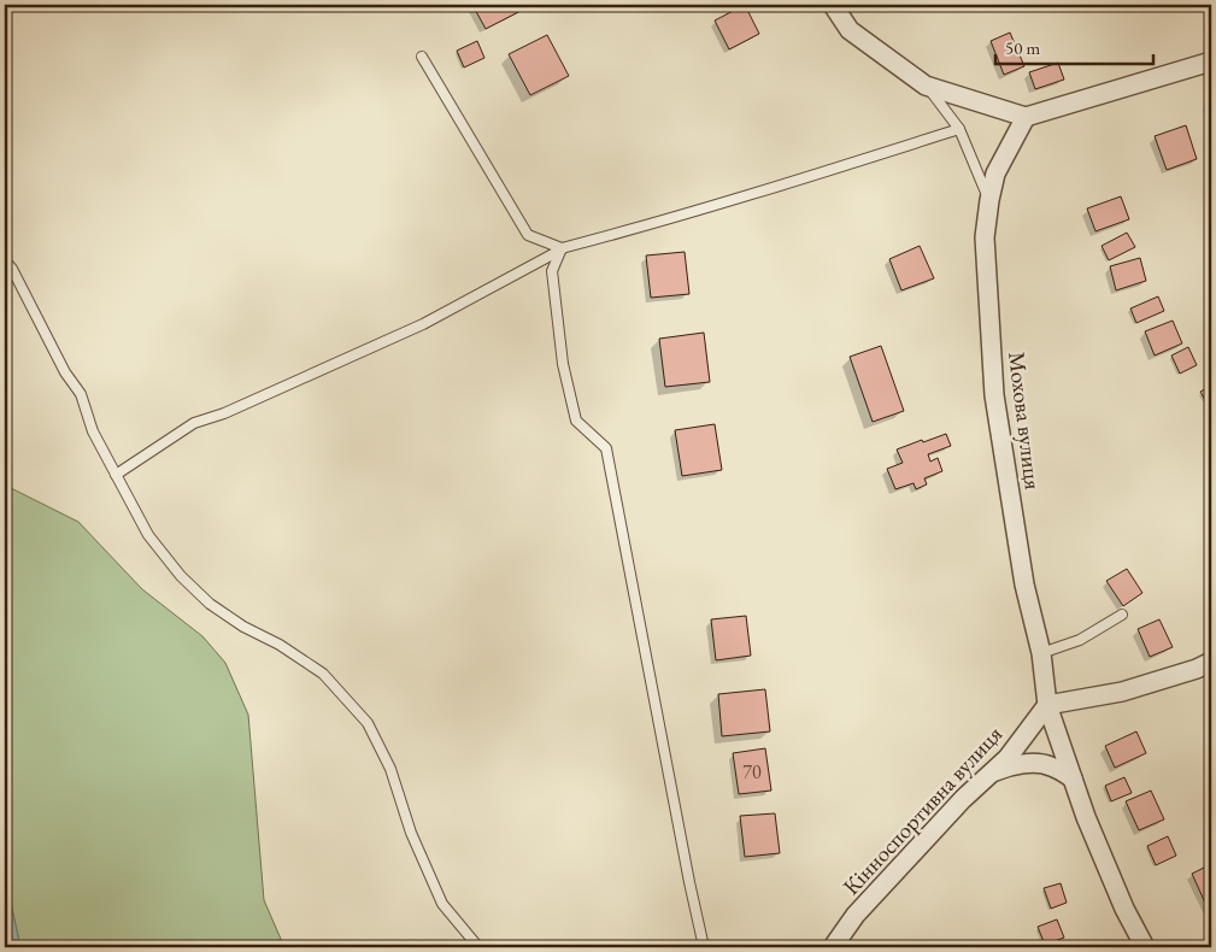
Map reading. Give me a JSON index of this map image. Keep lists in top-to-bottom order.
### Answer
{
  "streets": {
    "street": ["Мохова вулиця", "Кінноспортивна вулиця"]
  },
  "crossings": [
    ["Мохова вулиця", "Кінноспортивна вулиця"]
  ],
  "house_numbers": ["70"],
  "scale_bar": "50 m"
}
